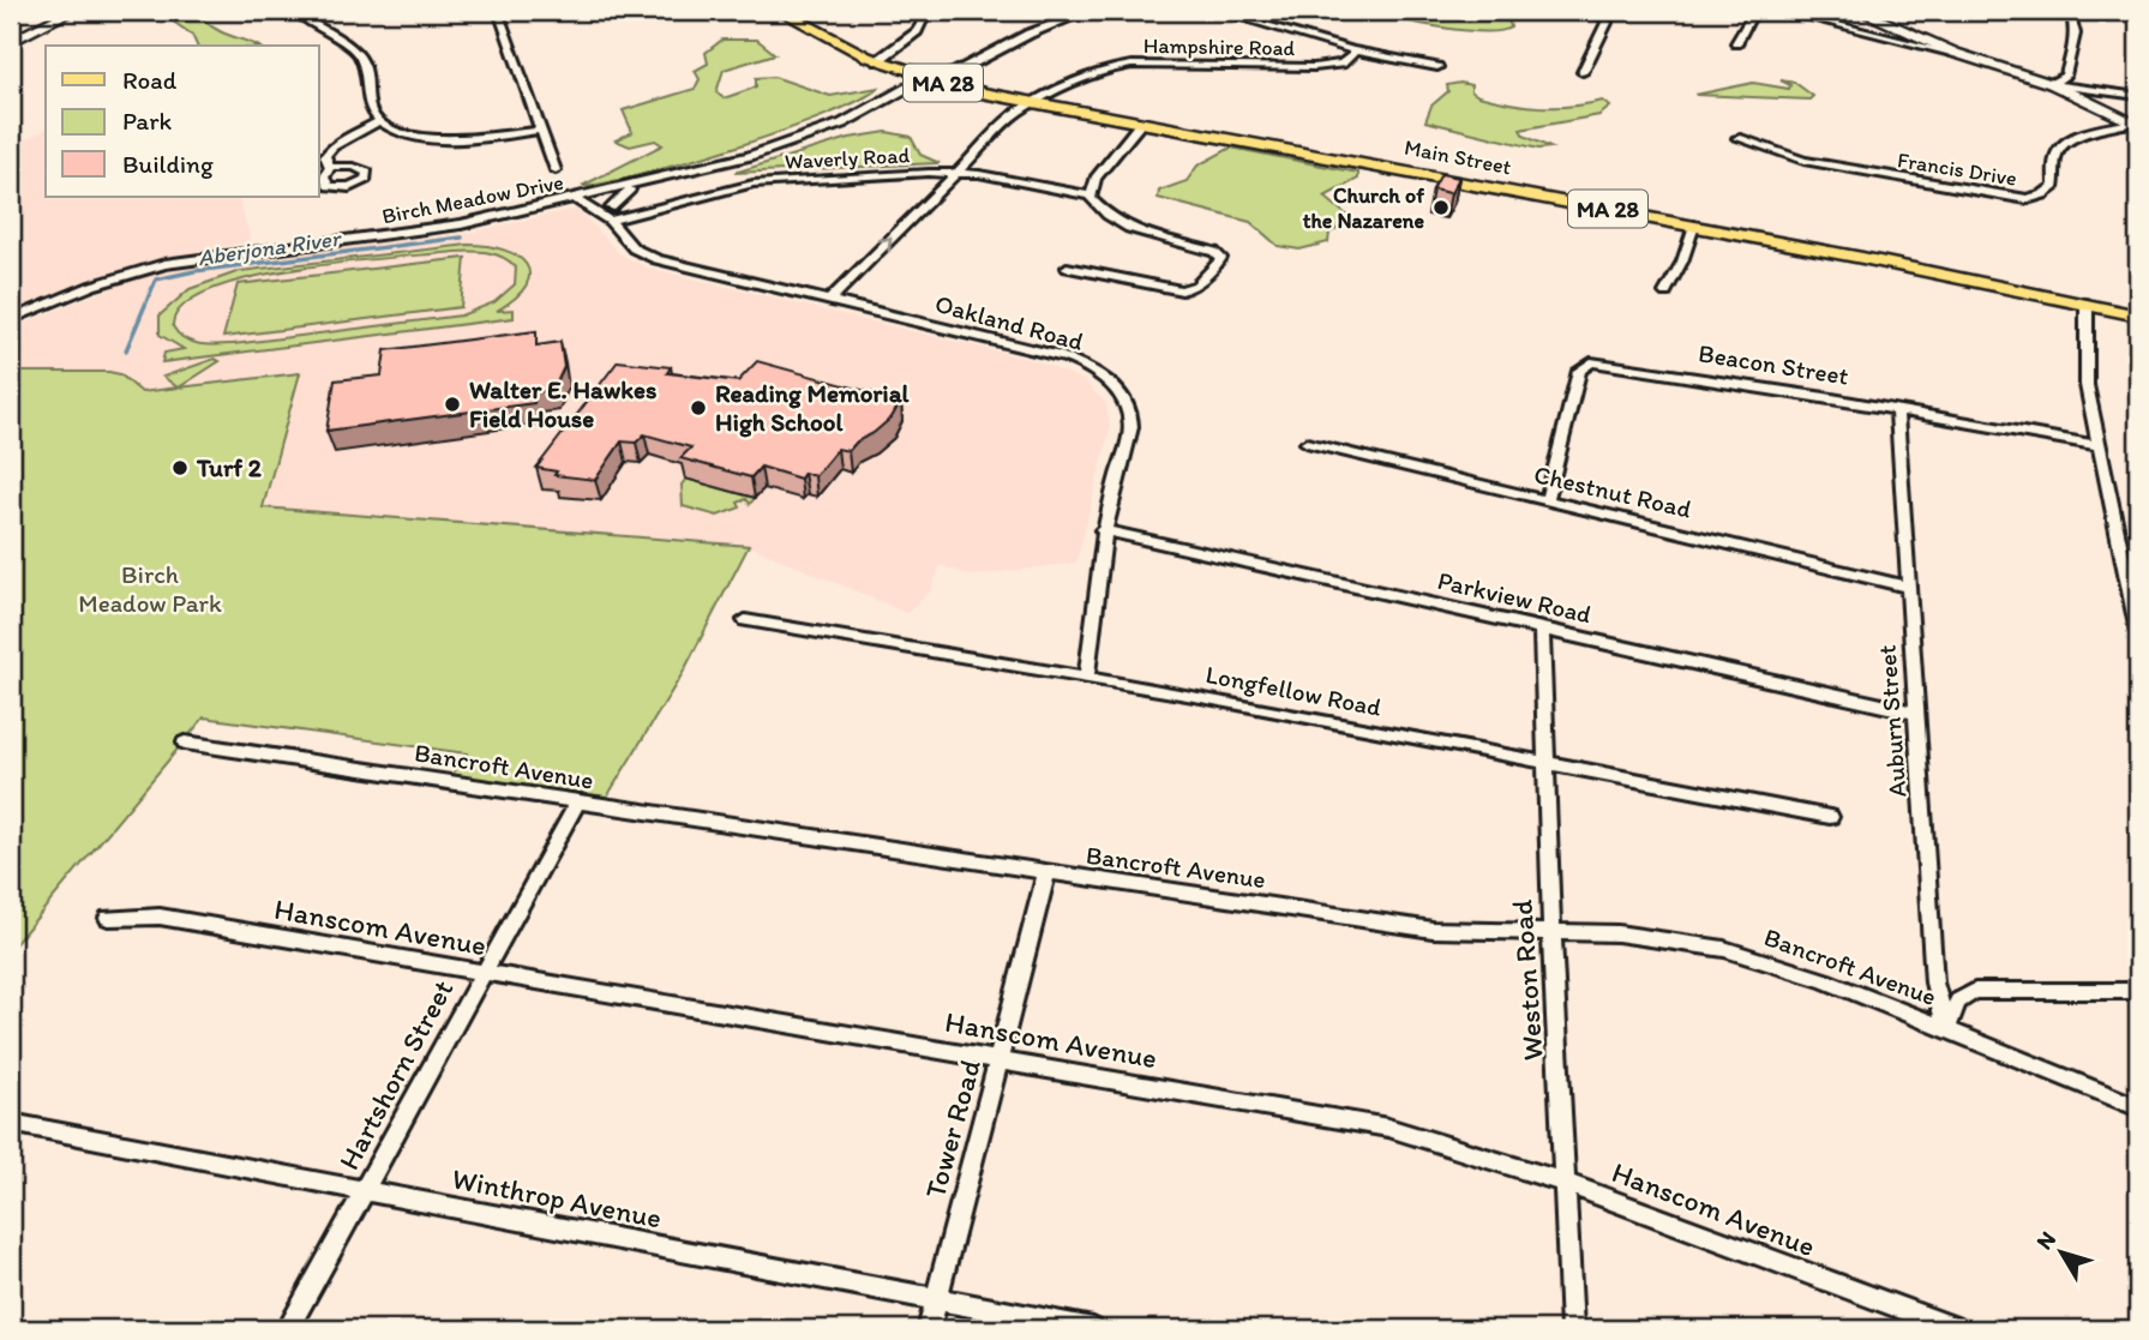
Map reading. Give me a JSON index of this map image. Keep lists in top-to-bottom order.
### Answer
{
  "streets": {
    "main road": ["MA 28", "Main Street"],
    "street": [
      "Hampshire Road",
      "Waverly Road",
      "Francis Drive",
      "Birch Meadow Drive",
      "Oakland Road",
      "Beacon Street",
      "Chestnut Road",
      "Parkview Road",
      "Longfellow Road",
      "Auburn Street",
      "Bancroft Avenue",
      "Hanscom Avenue",
      "Weston Road",
      "Hartshorn Street",
      "Tower Road",
      "Winthrop Avenue"
    ]
  },
  "crossings": [
    ["Hampshire Road", "Main Street"],
    ["Main Street", "Birch Meadow Drive"],
    ["Waverly Road", "Oakland Road"],
    ["Birch Meadow Drive", "Oakland Road"],
    ["Oakland Road", "Parkview Road"],
    ["Oakland Road", "Longfellow Road"],
    ["Beacon Street", "Chestnut Road"],
    ["Beacon Street", "Auburn Street"],
    ["Chestnut Road", "Auburn Street"],
    ["Parkview Road", "Auburn Street"],
    ["Parkview Road", "Weston Road"],
    ["Longfellow Road", "Weston Road"],
    ["Auburn Street", "Bancroft Avenue"],
    ["Bancroft Avenue", "Weston Road"],
    ["Bancroft Avenue", "Hartshorn Street"],
    ["Bancroft Avenue", "Tower Road"],
    ["Hanscom Avenue", "Weston Road"],
    ["Hanscom Avenue", "Hartshorn Street"],
    ["Hanscom Avenue", "Tower Road"],
    ["Hartshorn Street", "Winthrop Avenue"],
    ["Tower Road", "Winthrop Avenue"]
  ],
  "water": ["Aberjona River"],
  "parks": ["Birch Meadow Park"],
  "places": [
    "Church of the Nazarene",
    "Walter E. Hawkes Field House",
    "Reading Memorial High School",
    "Turf 2"
  ],
  "legend": ["Road", "Park", "Building"],
  "north": "top left"
}
